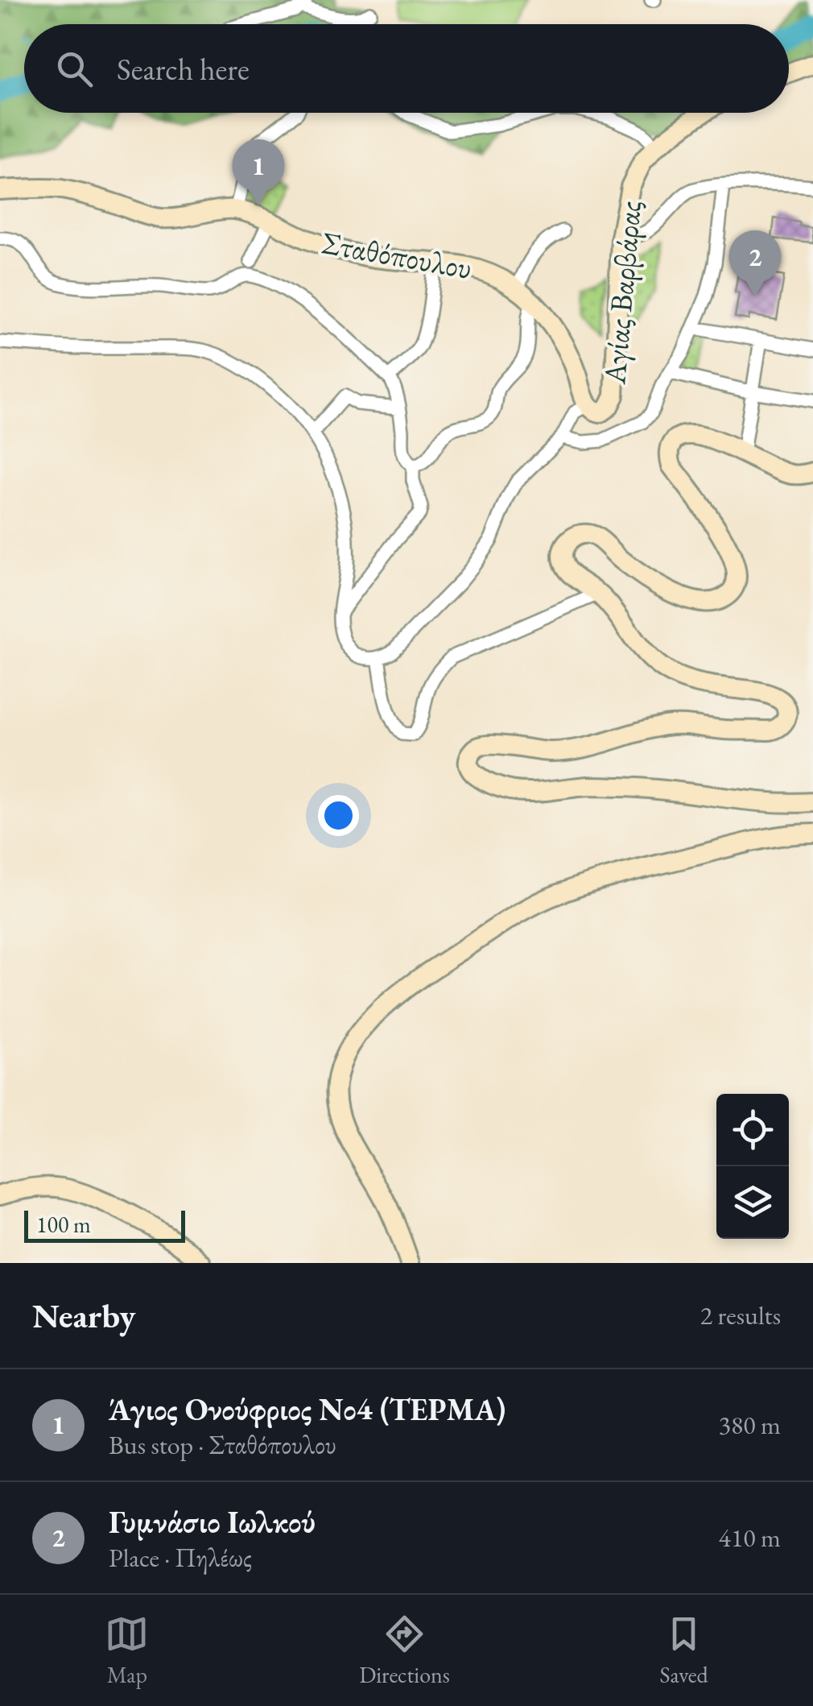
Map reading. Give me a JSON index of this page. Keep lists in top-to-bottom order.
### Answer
{
  "streets": {
    "street": ["Σταθόπουλου", "Αγίας Βαρβάρας"]
  },
  "crossings": [
    ["Σταθόπουλου", "Αγίας Βαρβάρας"]
  ],
  "scale_bar": "100 m",
  "page": {
    "search": "Search here",
    "pins": ["1", "2"],
    "scale": "100 m",
    "heading": ["Nearby", "2 results"],
    "list": [
      {
        "mark": "1",
        "name": "Άγιος Ονούφριος Νο4 (ΤΕΡΜΑ)",
        "note": "Bus stop · Σταθόπουλου",
        "value": "380 m"
      },
      {
        "mark": "2",
        "name": "Γυμνάσιο Ιωλκού",
        "note": "Place · Πηλέως",
        "value": "410 m"
      }
    ],
    "nav": ["Map", "Directions", "Saved"]
  }
}
